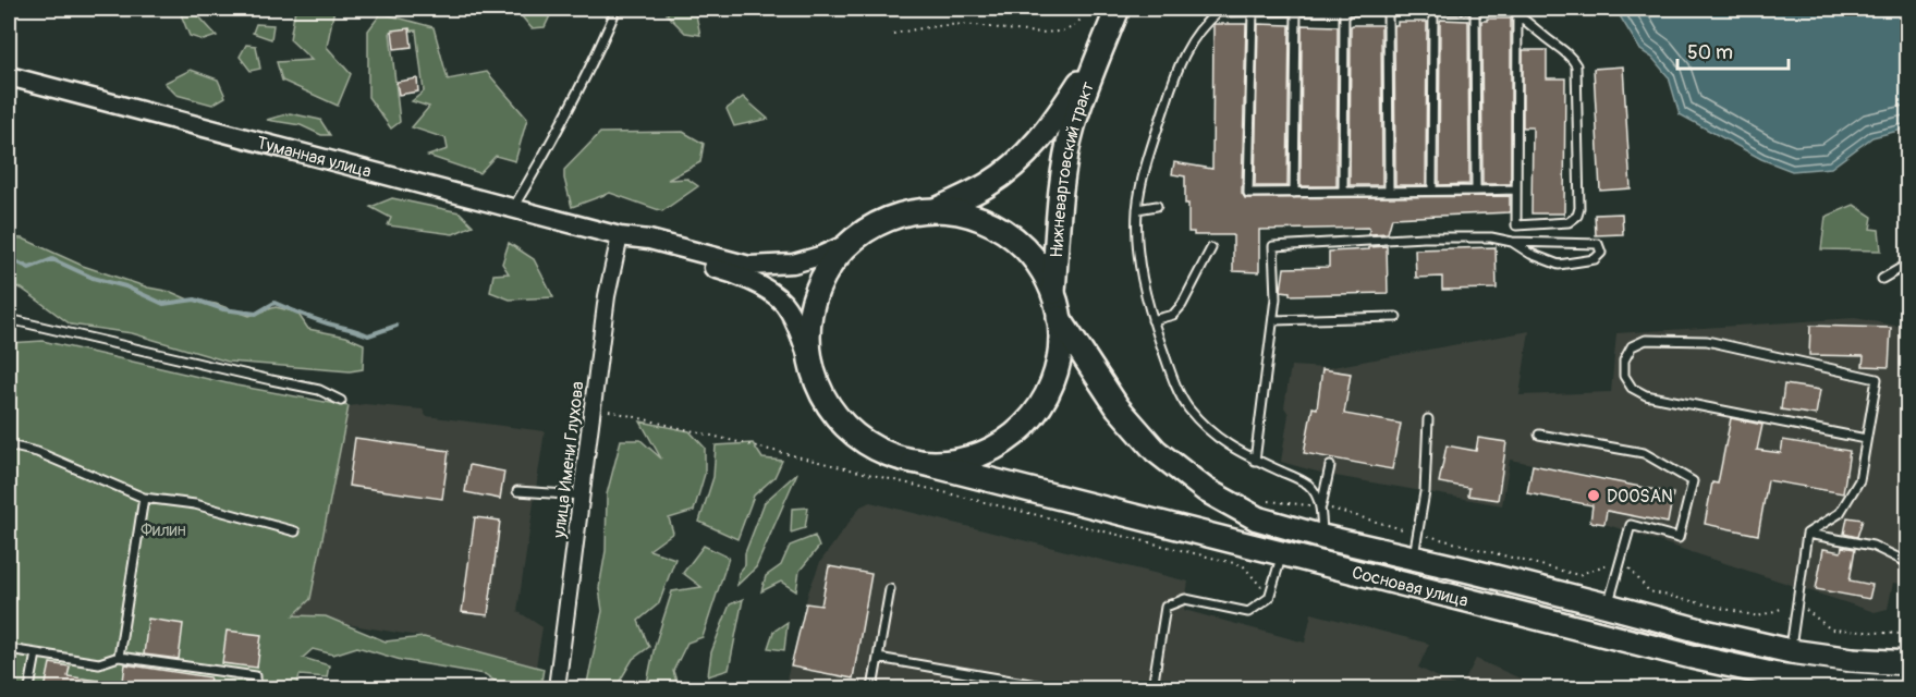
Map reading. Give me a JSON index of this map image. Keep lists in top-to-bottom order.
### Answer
{
  "streets": {
    "main road": ["Нижневартовский тракт", "Сосновая улица"],
    "street": ["Туманная улица", "улица Имени Глухова"]
  },
  "crossings": [
    ["Туманная улица", "улица Имени Глухова"]
  ],
  "parks": ["Филин"],
  "places": ["DOOSAN"],
  "scale_bar": "50 m"
}
